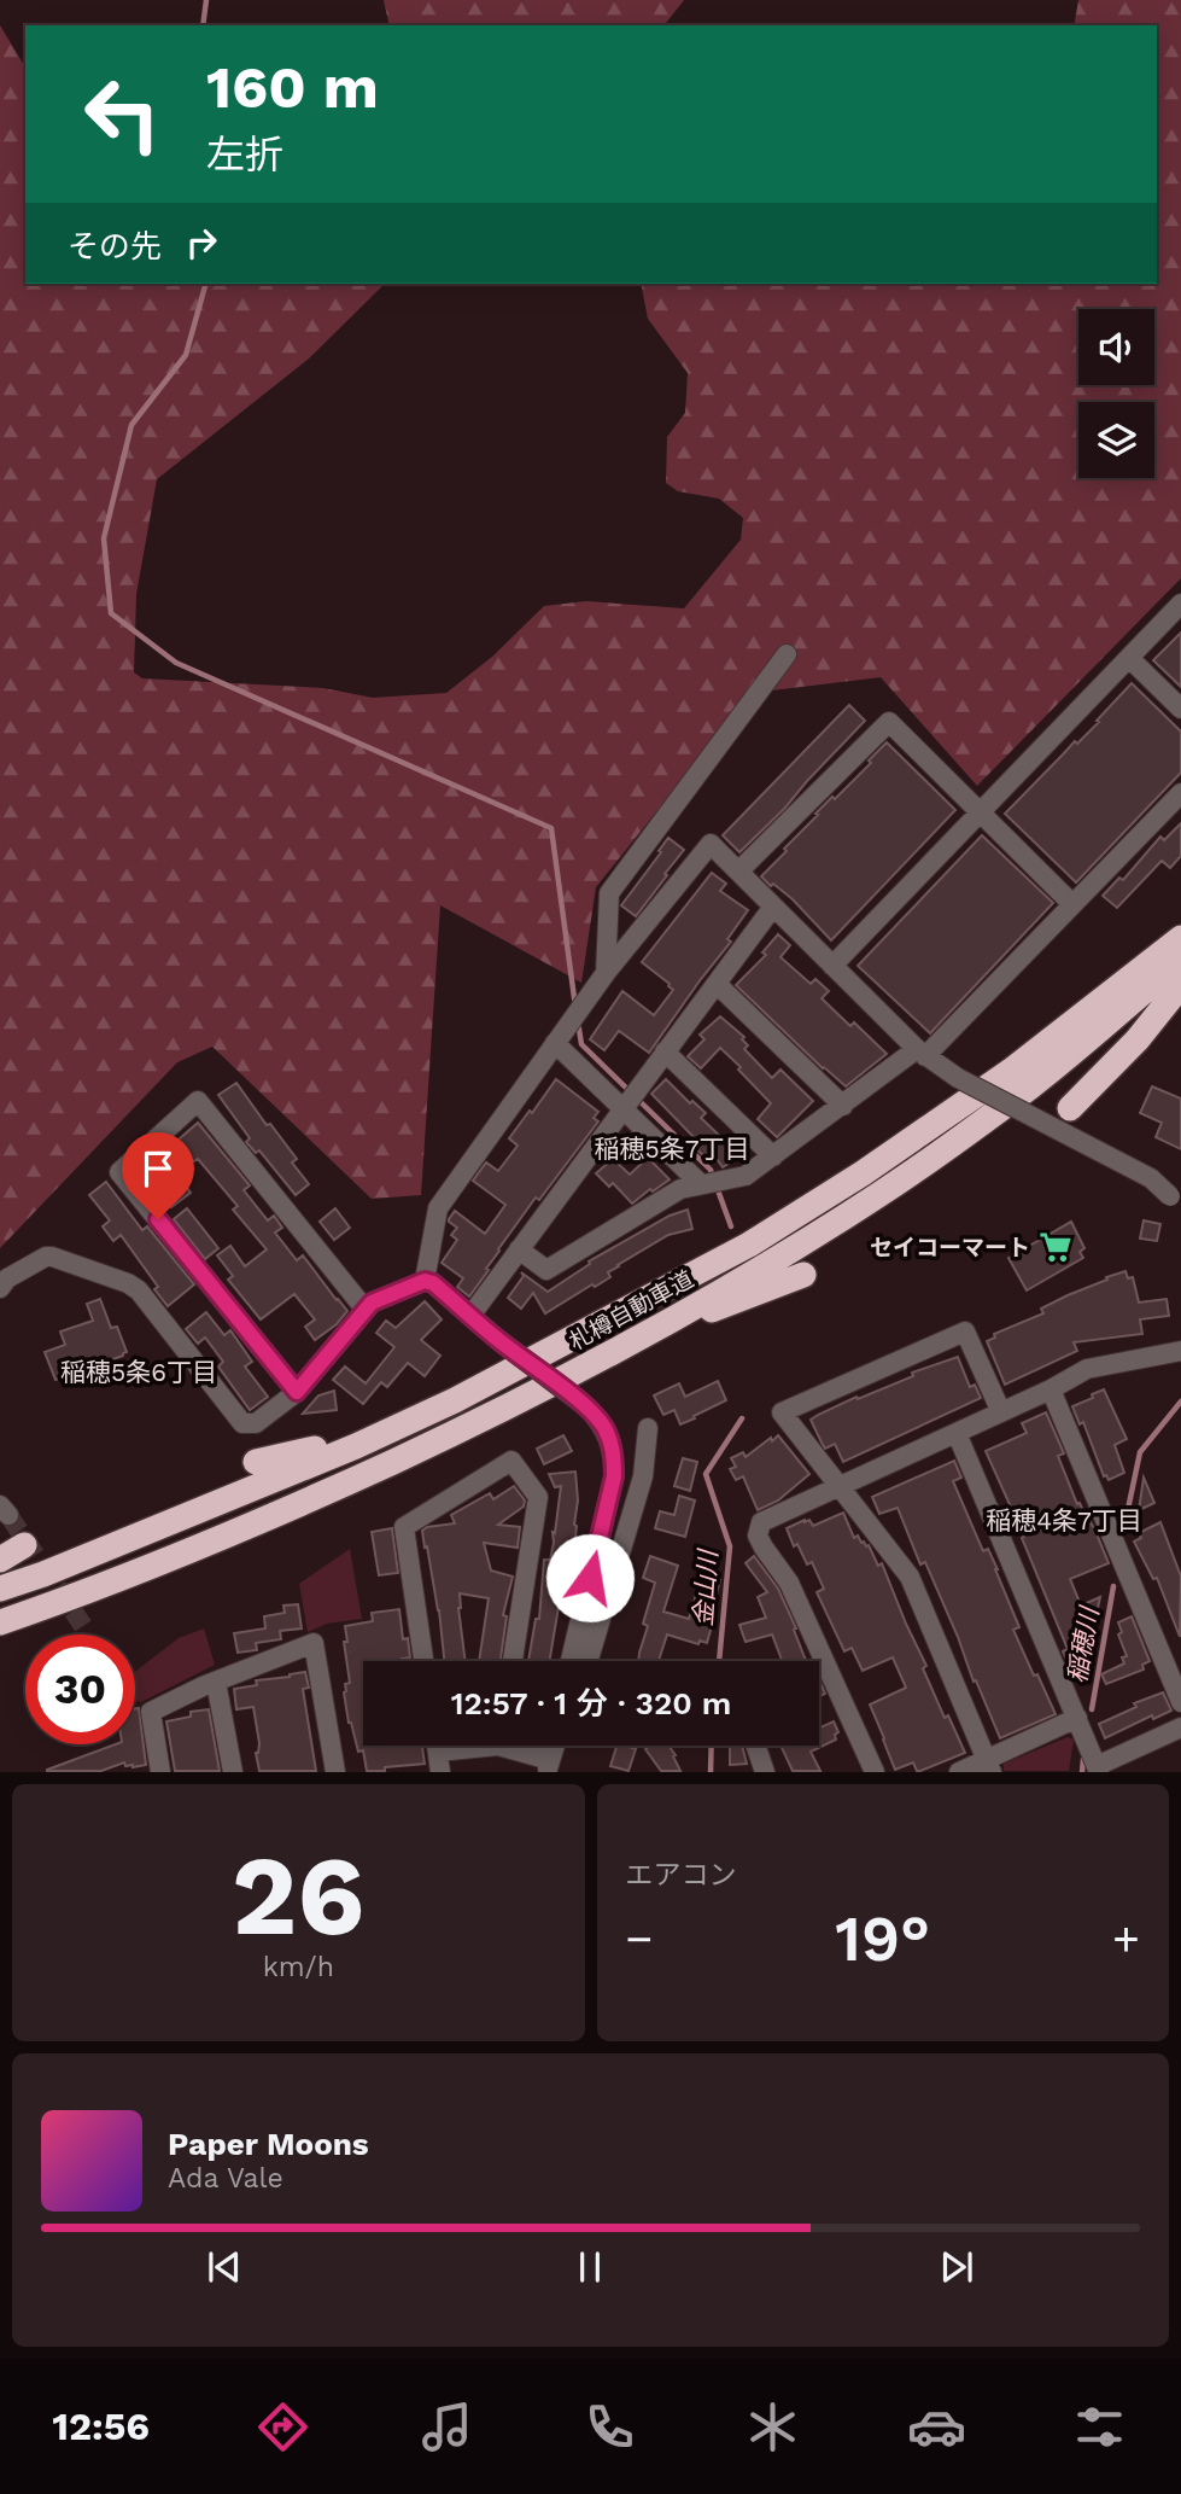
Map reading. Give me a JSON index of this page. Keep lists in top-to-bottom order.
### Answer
{
  "streets": {
    "highway": ["札樽自動車道"]
  },
  "districts": ["稲穂5条7丁目", "稲穂5条6丁目", "稲穂4条7丁目"],
  "water": ["金山川", "稲穂川"],
  "places": {
    "supermarket": ["セイコーマート"]
  },
  "page": {
    "turn": ["160 m", "左折"],
    "then": "その先",
    "limit": "30",
    "trip": "12:57 · 1 分 · 320 m",
    "tile": [
      ["26", "km/h"],
      "エアコン"
    ],
    "heat": ["−", "19°", "+"],
    "song": ["Paper Moons", "Ada Vale"],
    "tabs": "12:56"
  }
}
